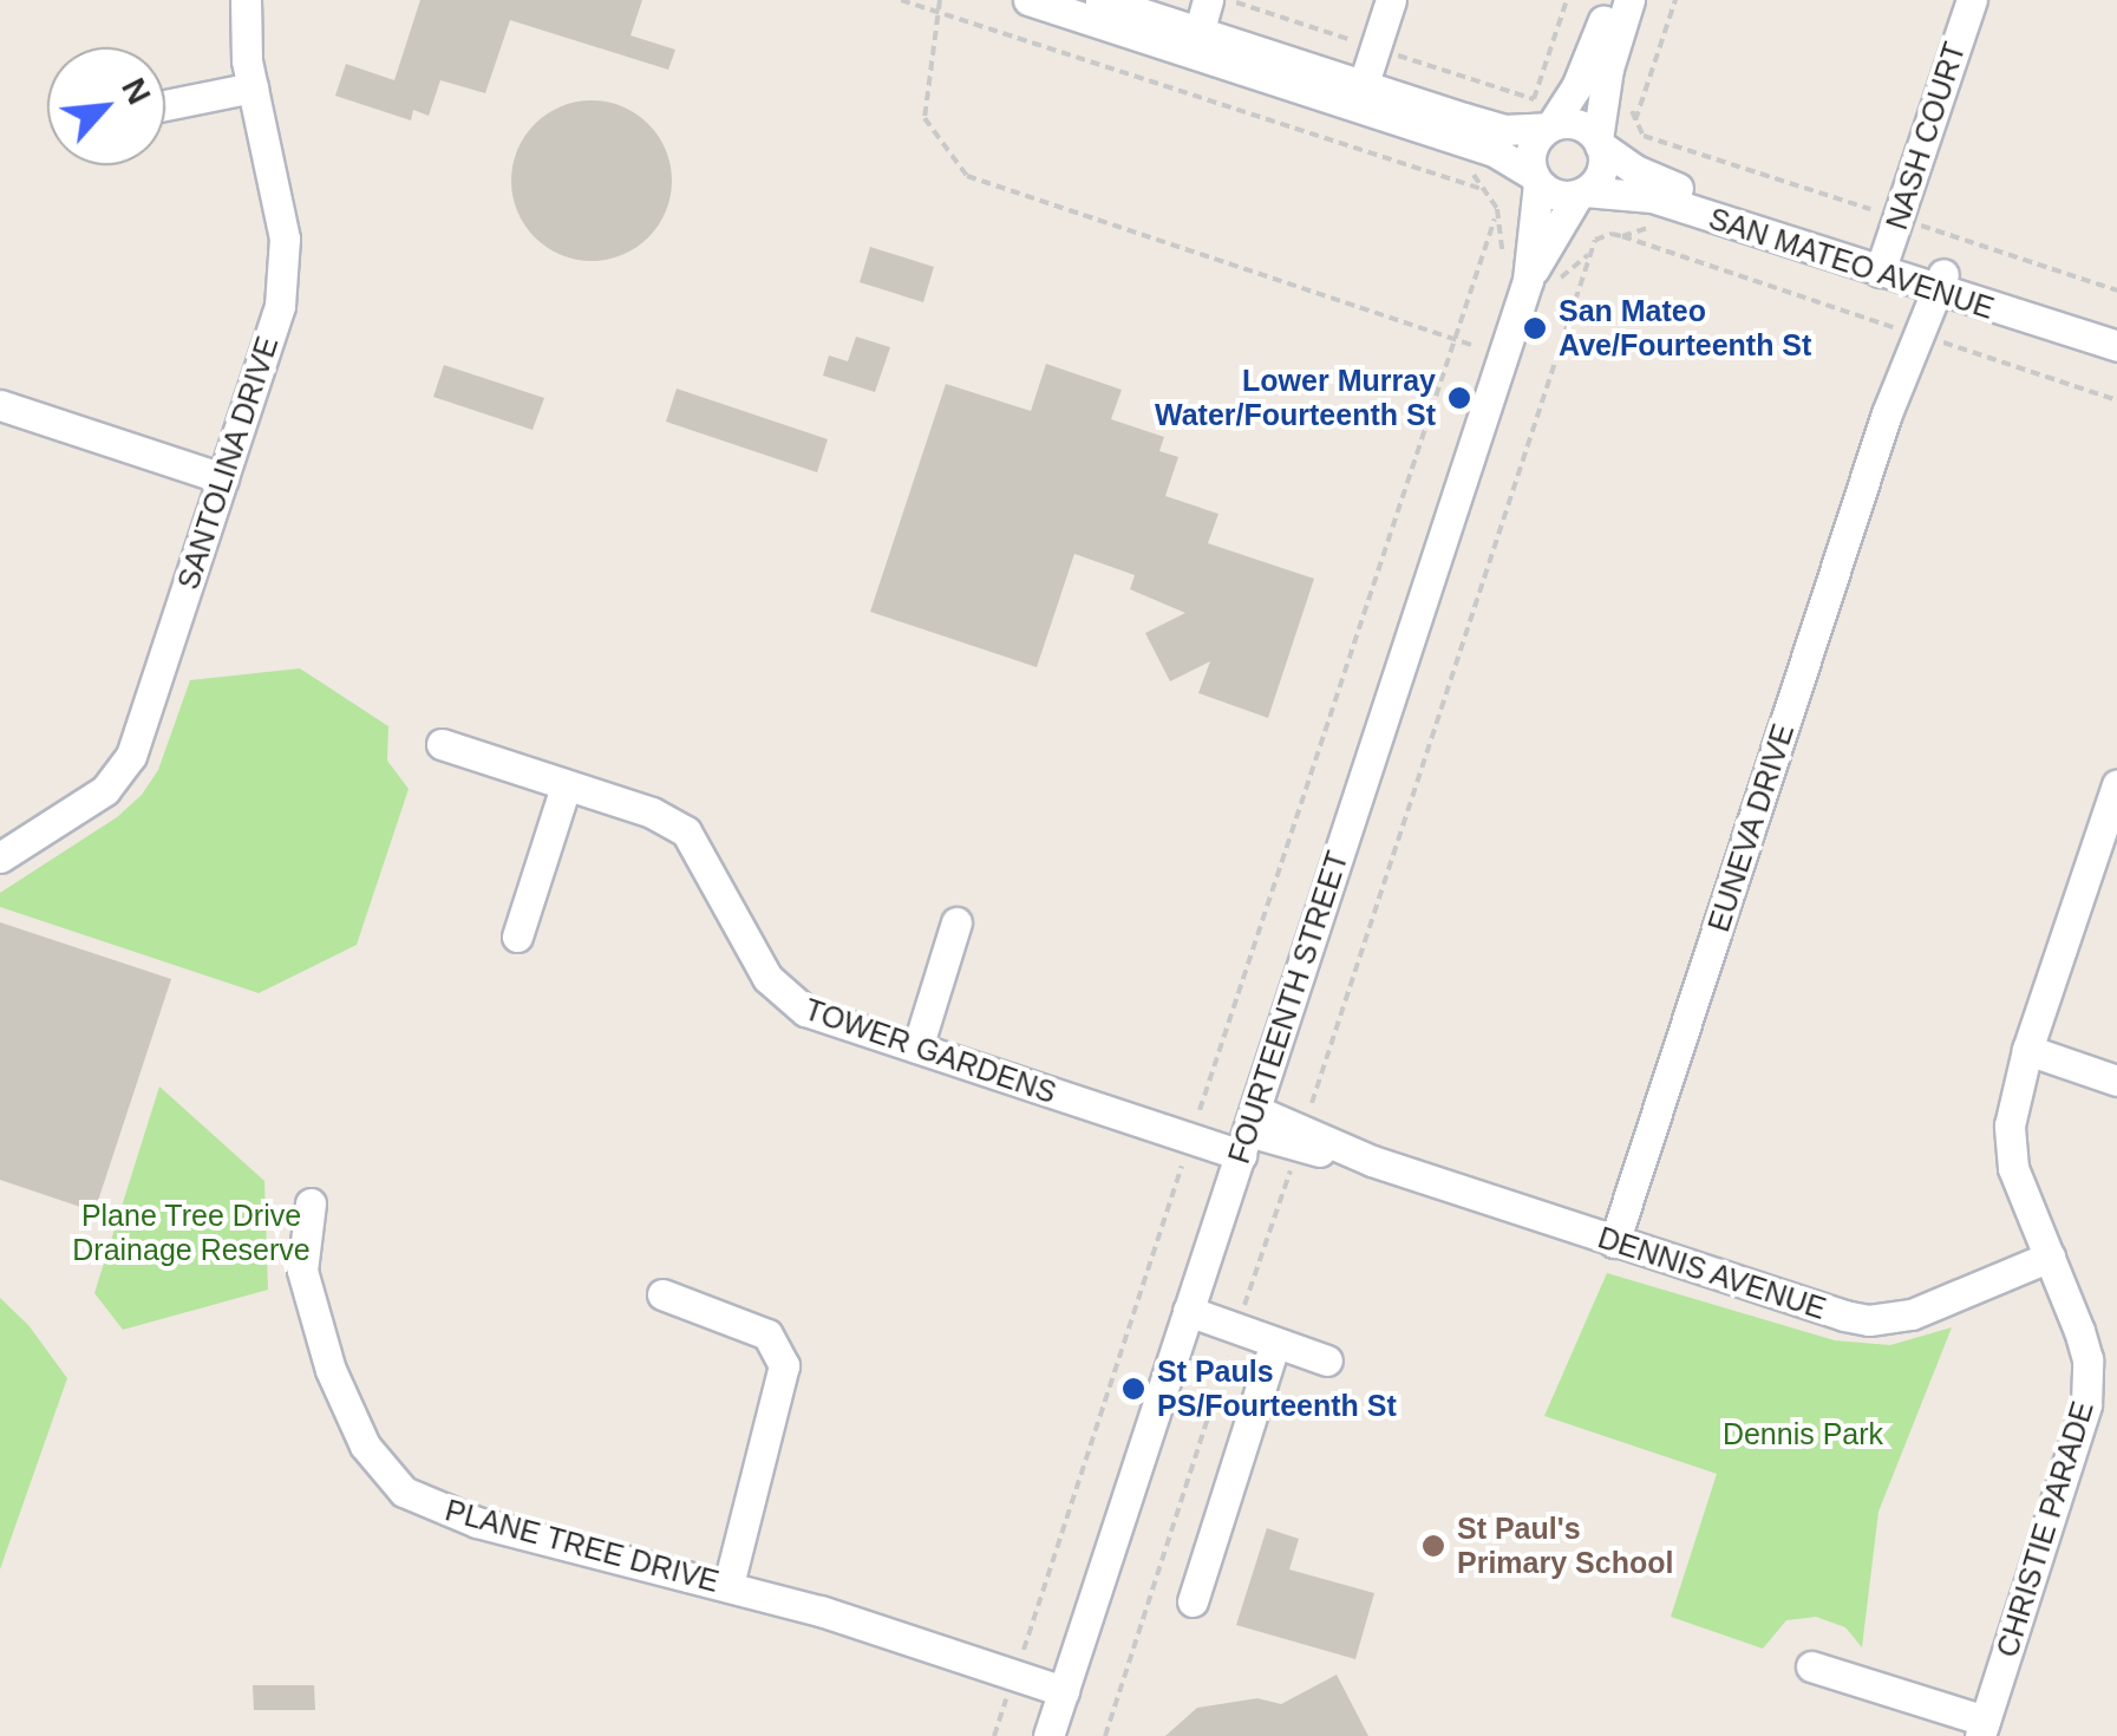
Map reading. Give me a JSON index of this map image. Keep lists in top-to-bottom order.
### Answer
{
  "streets": {
    "street": [
      "NASH COURT",
      "SAN MATEO AVENUE",
      "SANTOLINA DRIVE",
      "EUNEVA DRIVE",
      "FOURTEENTH STREET",
      "TOWER GARDENS",
      "DENNIS AVENUE",
      "CHRISTIE PARADE",
      "PLANE TREE DRIVE"
    ]
  },
  "crossings": [
    ["NASH COURT", "SAN MATEO AVENUE"],
    ["SAN MATEO AVENUE", "EUNEVA DRIVE"],
    ["SAN MATEO AVENUE", "FOURTEENTH STREET"],
    ["EUNEVA DRIVE", "DENNIS AVENUE"],
    ["FOURTEENTH STREET", "TOWER GARDENS"],
    ["FOURTEENTH STREET", "DENNIS AVENUE"],
    ["FOURTEENTH STREET", "PLANE TREE DRIVE"],
    ["TOWER GARDENS", "DENNIS AVENUE"],
    ["DENNIS AVENUE", "CHRISTIE PARADE"]
  ],
  "parks": ["Plane Tree Drive Drainage Reserve", "Dennis Park"],
  "places": [
    "San Mateo Ave/Fourteenth St",
    "Lower Murray Water/Fourteenth St",
    "St Pauls PS/Fourteenth St",
    "St Paul's Primary School"
  ],
  "north": "top right"
}
